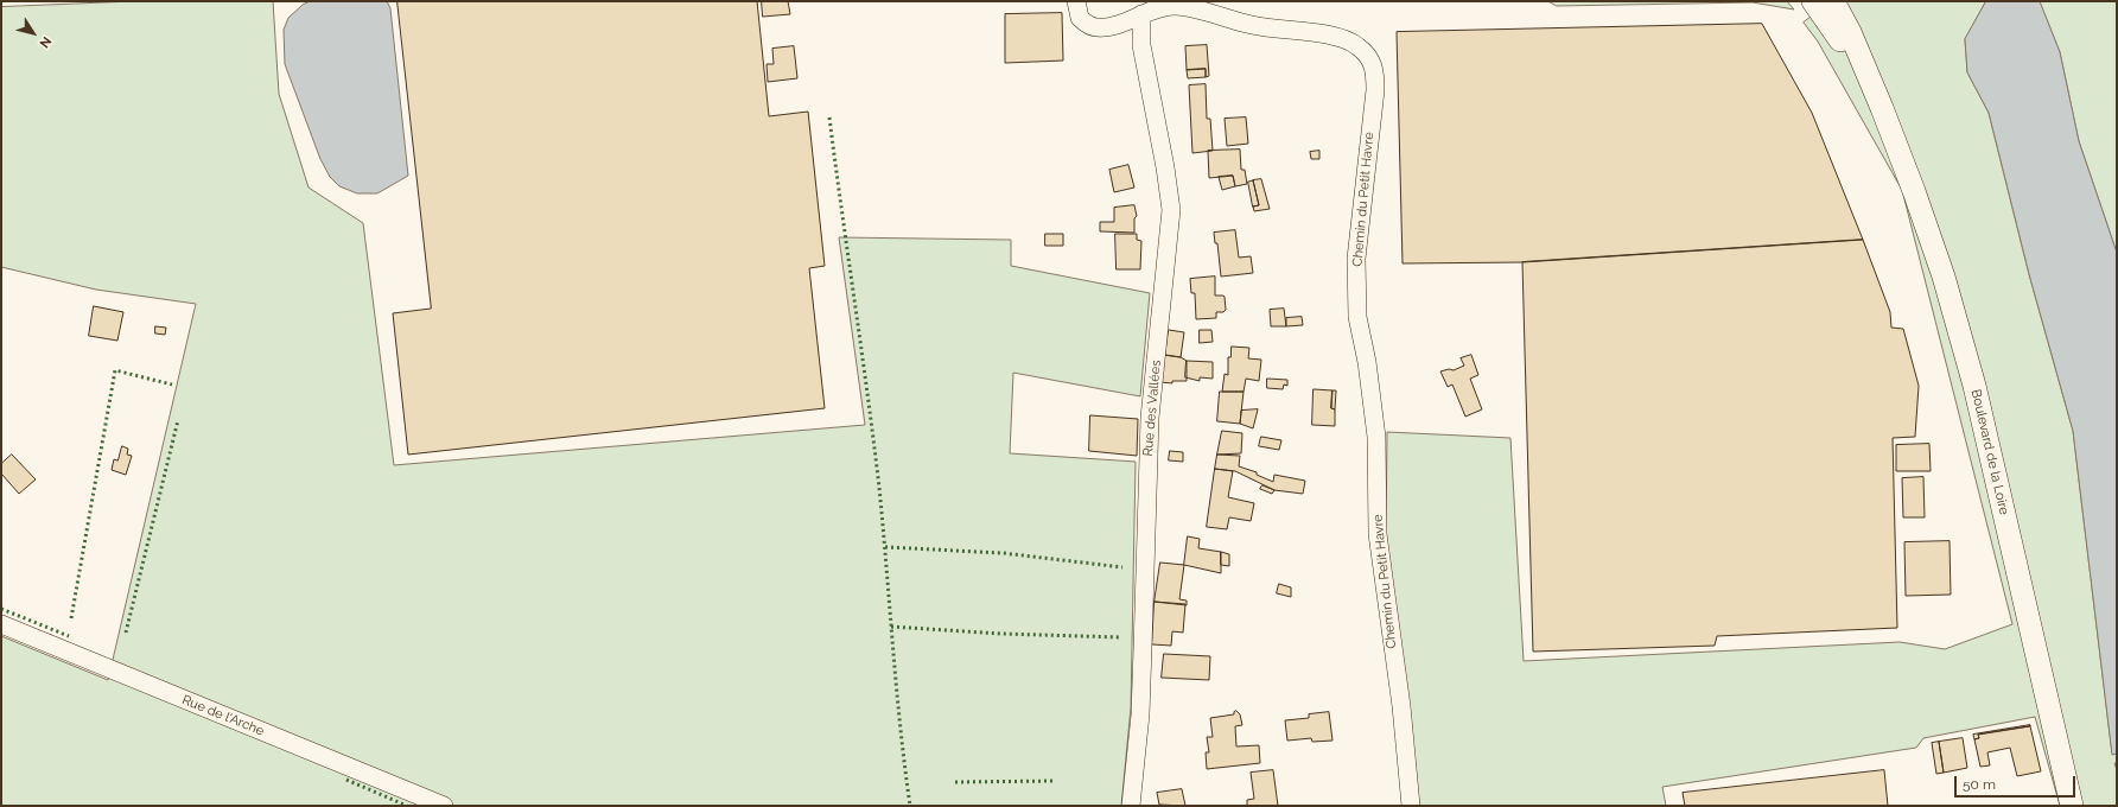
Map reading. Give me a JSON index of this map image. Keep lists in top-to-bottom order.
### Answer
{
  "streets": {
    "main road": ["Boulevard de la Loire"],
    "street": ["Chemin du Petit Havre", "Rue des Vallées", "Rue de l'Arche"]
  },
  "crossings": [
    ["Chemin du Petit Havre", "Rue des Vallées"]
  ],
  "scale_bar": "50 m",
  "north": "bottom right"
}
